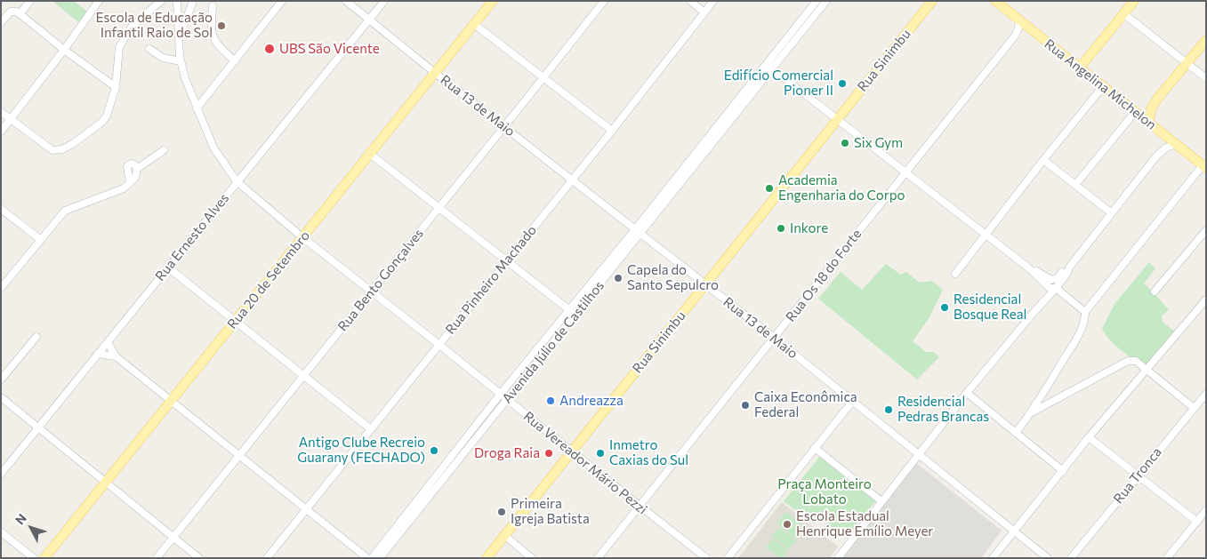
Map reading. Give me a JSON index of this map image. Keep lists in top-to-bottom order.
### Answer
{
  "streets": {
    "main road": ["Rua Sinimbu", "Rua Angelina Michelon", "Rua 20 de Setembro"],
    "street": [
      "Rua 13 de Maio",
      "Rua Ernesto Alves",
      "Rua Os 18 do Forte",
      "Rua Bento Gonçalves",
      "Rua Pinheiro Machado",
      "Avenida Júlio de Castilhos",
      "Rua Vereador Mário Pezzi",
      "Rua Tronca"
    ]
  },
  "crossings": [
    ["Rua Sinimbu", "Rua 13 de Maio"],
    ["Rua Sinimbu", "Rua Vereador Mário Pezzi"],
    ["Rua Angelina Michelon", "Rua Os 18 do Forte"],
    ["Rua 13 de Maio", "Rua Ernesto Alves"],
    ["Rua 13 de Maio", "Rua Os 18 do Forte"],
    ["Rua 13 de Maio", "Rua 20 de Setembro"],
    ["Rua 13 de Maio", "Rua Bento Gonçalves"],
    ["Rua 13 de Maio", "Rua Pinheiro Machado"],
    ["Rua 13 de Maio", "Avenida Júlio de Castilhos"],
    ["Rua Ernesto Alves", "Rua Vereador Mário Pezzi"],
    ["Rua Os 18 do Forte", "Rua Vereador Mário Pezzi"],
    ["Rua 20 de Setembro", "Rua Vereador Mário Pezzi"],
    ["Rua Bento Gonçalves", "Rua Vereador Mário Pezzi"],
    ["Rua Pinheiro Machado", "Rua Vereador Mário Pezzi"],
    ["Avenida Júlio de Castilhos", "Rua Vereador Mário Pezzi"]
  ],
  "parks": ["Praça Monteiro Lobato"],
  "places": [
    "Escola de Educação Infantil Raio de Sol",
    "UBS São Vicente",
    "Edifício Comercial Pioner II",
    "Six Gym",
    "Academia Engenharia do Corpo",
    "Inkore",
    "Capela do Santo Sepulcro",
    "Residencial Bosque Real",
    "Andreazza",
    "Caixa Econômica Federal",
    "Residencial Pedras Brancas",
    "Antigo Clube Recreio Guarany (FECHADO)",
    "Droga Raia",
    "Inmetro Caxias do Sul",
    "Primeira Igreja Batista",
    "Escola Estadual Henrique Emílio Meyer"
  ],
  "north": "top left"
}
